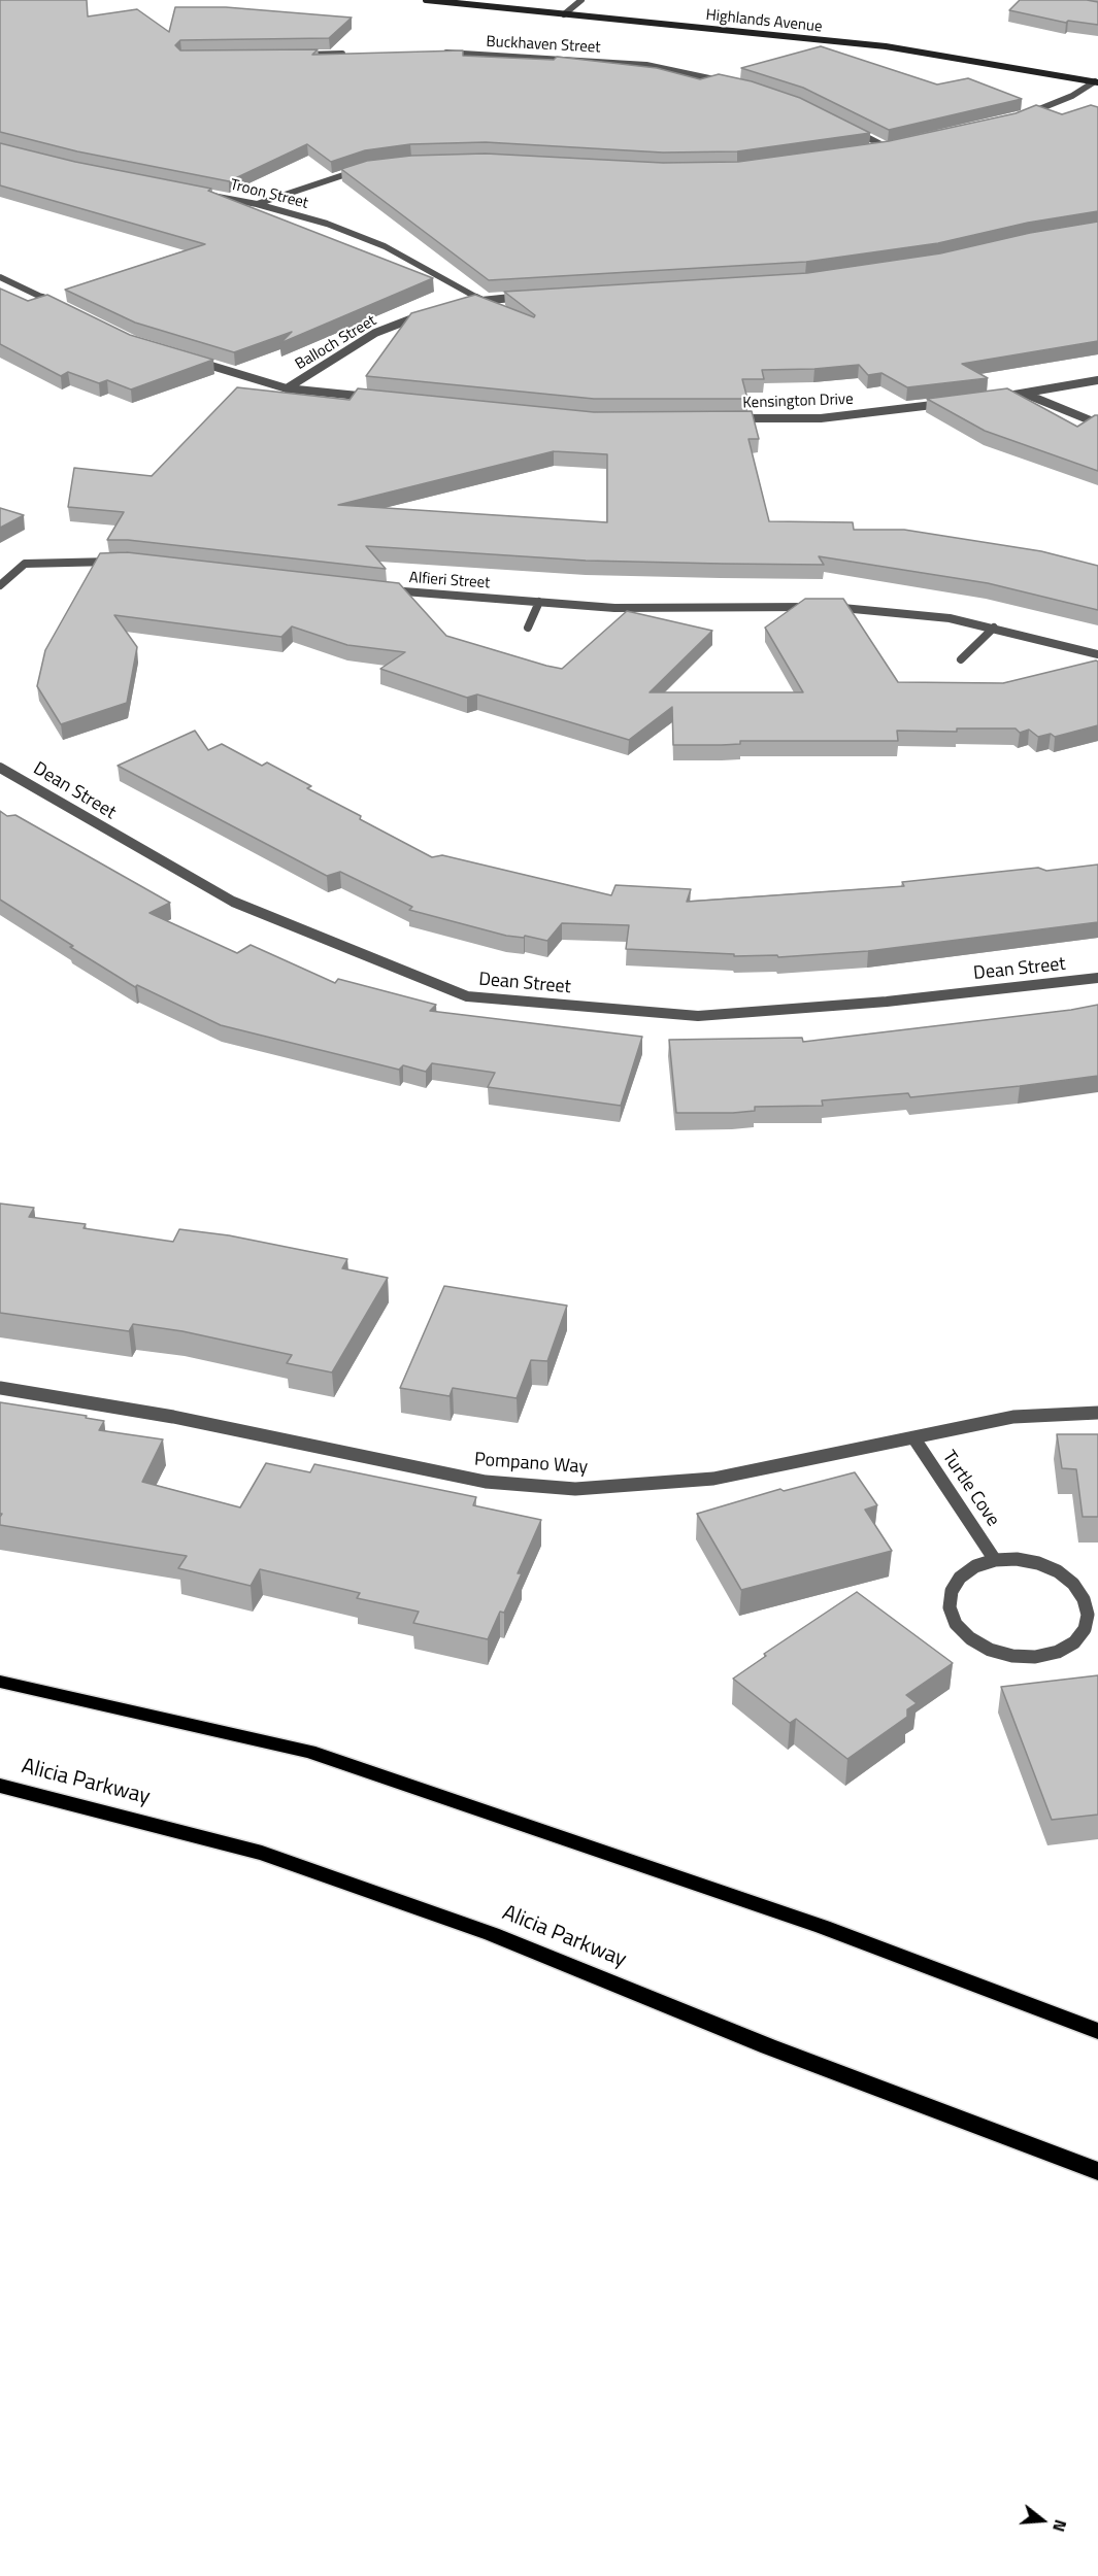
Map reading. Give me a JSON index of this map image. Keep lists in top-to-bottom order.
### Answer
{
  "streets": {
    "main road": ["Highlands Avenue", "Alicia Parkway"],
    "street": [
      "Buckhaven Street",
      "Troon Street",
      "Balloch Street",
      "Kensington Drive",
      "Alfieri Street",
      "Dean Street",
      "Pompano Way",
      "Turtle Cove"
    ]
  },
  "crossings": [
    ["Pompano Way", "Turtle Cove"]
  ],
  "north": "right"
}
